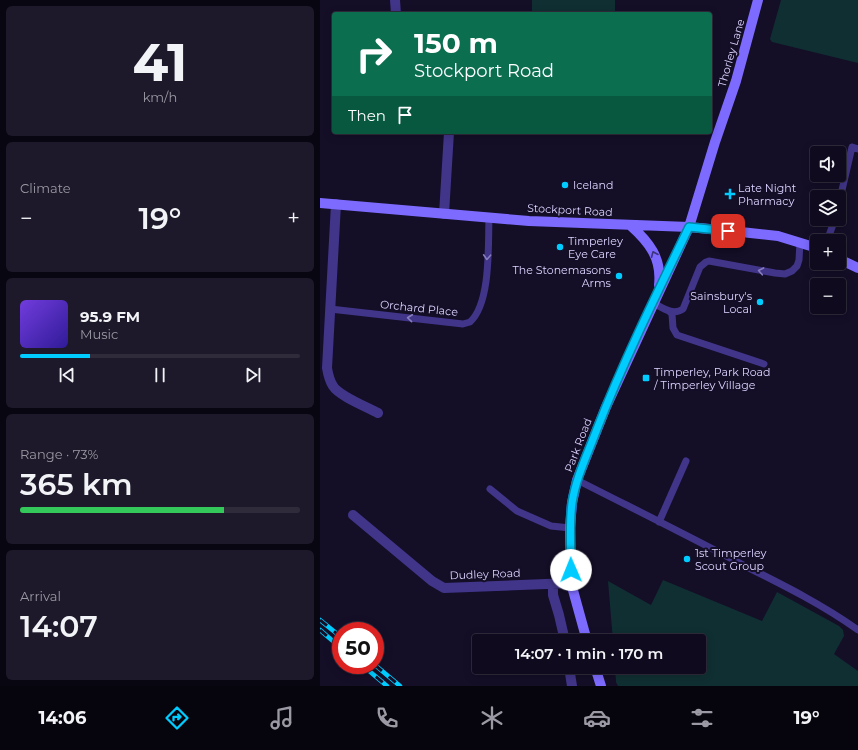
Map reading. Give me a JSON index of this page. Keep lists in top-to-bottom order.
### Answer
{
  "streets": {
    "main road": ["Thorley Lane", "Stockport Road", "Park Road"],
    "street": ["Dudley Road"],
    "lane": ["Orchard Place"]
  },
  "crossings": [
    ["Thorley Lane", "Stockport Road"],
    ["Thorley Lane", "Park Road"],
    ["Stockport Road", "Orchard Place"],
    ["Stockport Road", "Park Road"],
    ["Park Road", "Dudley Road"]
  ],
  "places": {
    "other": [
      "Iceland",
      "Timperley Eye Care",
      "The Stonemasons Arms",
      "Sainsbury's Local",
      "1st Timperley Scout Group"
    ],
    "health": ["Late Night Pharmacy"],
    "transit": ["Timperley, Park Road / Timperley Village"]
  },
  "page": {
    "tile": [
      ["41", "km/h"],
      "Climate",
      ["Range · 73%", "365 km"],
      ["Arrival", "14:07"]
    ],
    "turn": ["150 m", "Stockport Road"],
    "then": "Then",
    "map_buttons": ["+", "−"],
    "heat": ["−", "19°", "+"],
    "song": ["95.9 FM", "Music"],
    "limit": "50",
    "trip": "14:07 · 1 min · 170 m",
    "tabs": ["14:06", "19°"]
  }
}
